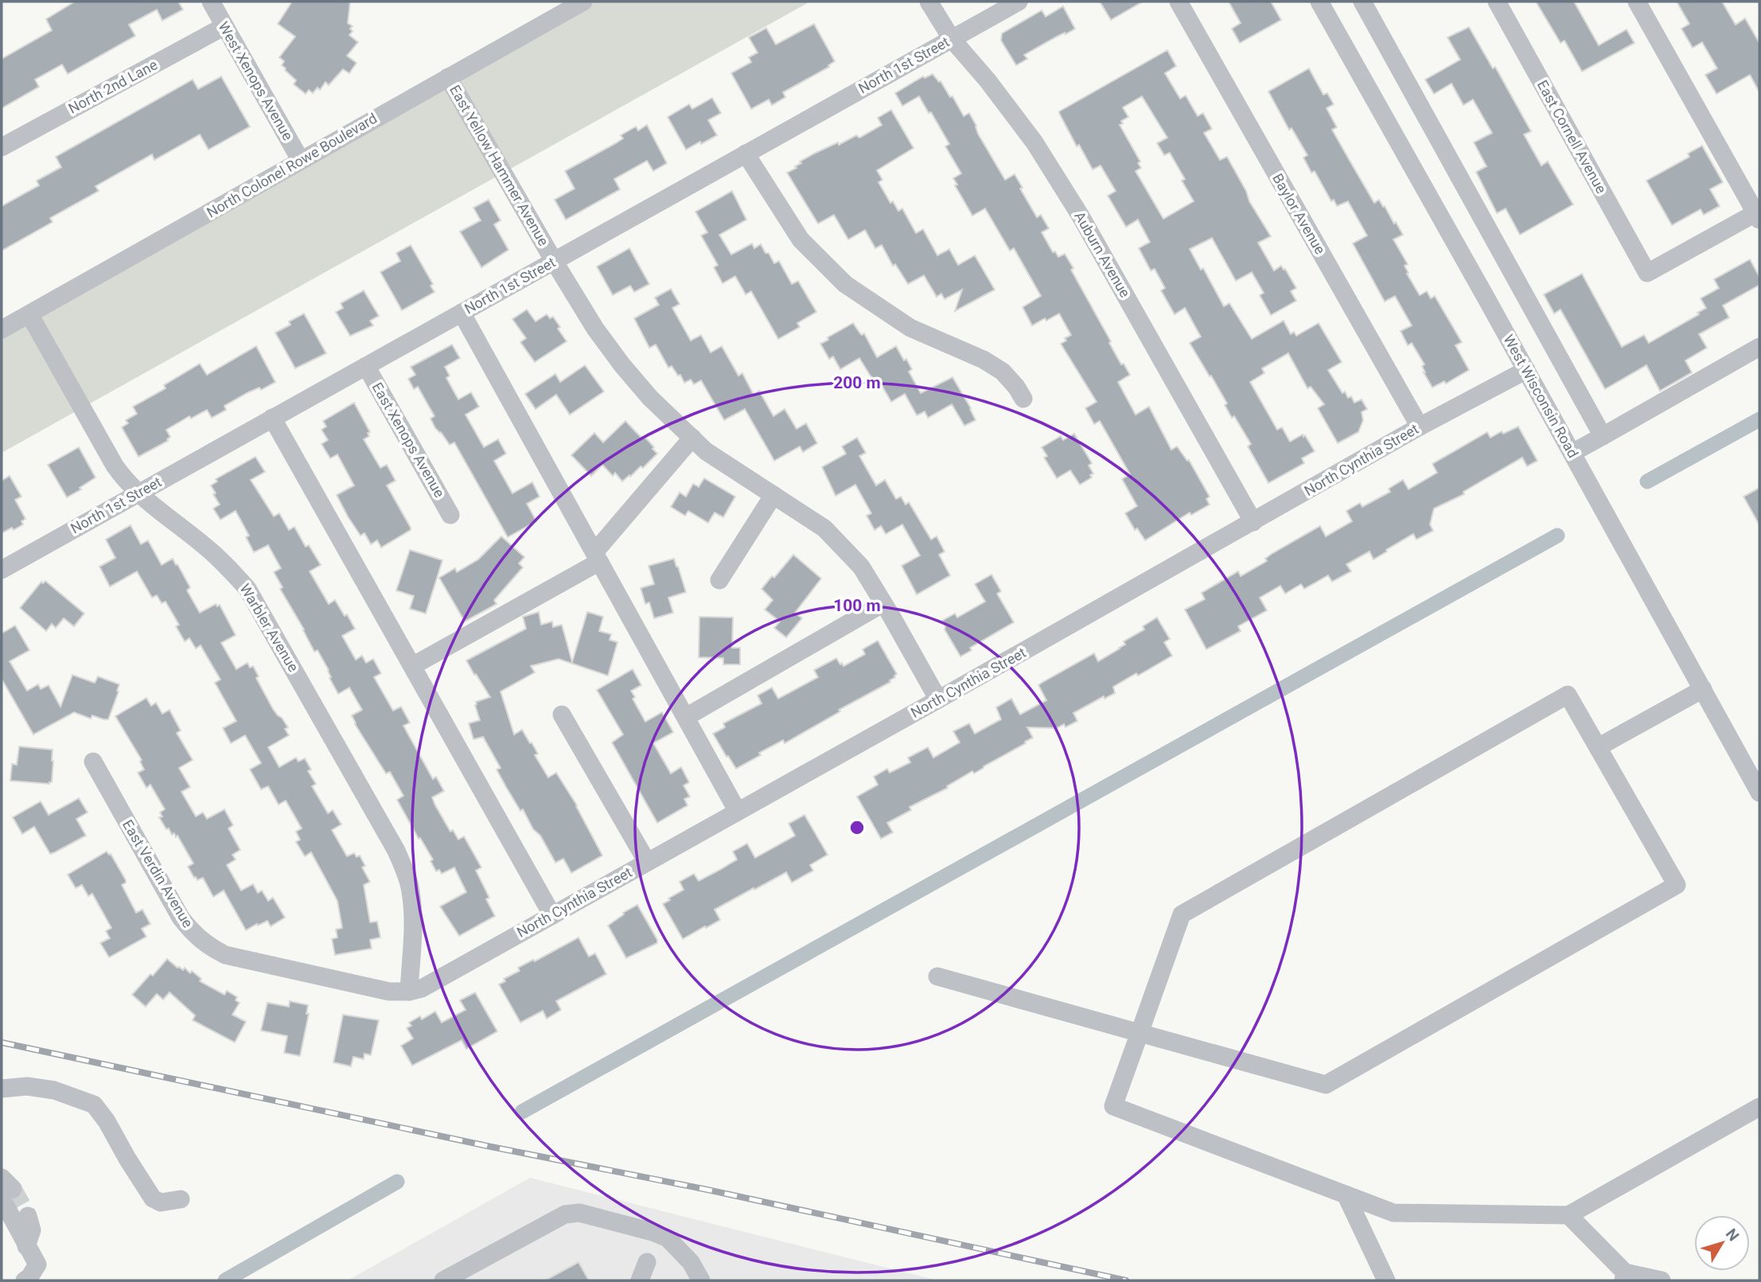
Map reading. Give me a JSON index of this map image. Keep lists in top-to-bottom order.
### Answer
{
  "streets": {
    "street": [
      "North 1st Street",
      "West Xenops Avenue",
      "North 2nd Lane",
      "East Cornell Avenue",
      "North Colonel Rowe Boulevard",
      "East Yellow Hammer Avenue",
      "Baylor Avenue",
      "Auburn Avenue",
      "West Wisconsin Road",
      "East Xenops Avenue",
      "North Cynthia Street",
      "Warbler Avenue",
      "East Verdin Avenue"
    ]
  },
  "crossings": [
    ["North 1st Street", "East Yellow Hammer Avenue"],
    ["North 1st Street", "Auburn Avenue"],
    ["North 1st Street", "East Xenops Avenue"],
    ["North 1st Street", "Warbler Avenue"],
    ["West Xenops Avenue", "North 2nd Lane"],
    ["West Xenops Avenue", "North Colonel Rowe Boulevard"],
    ["North Colonel Rowe Boulevard", "East Yellow Hammer Avenue"],
    ["North Colonel Rowe Boulevard", "Warbler Avenue"],
    ["East Yellow Hammer Avenue", "North Cynthia Street"],
    ["Baylor Avenue", "North Cynthia Street"],
    ["Auburn Avenue", "North Cynthia Street"],
    ["West Wisconsin Road", "North Cynthia Street"],
    ["North Cynthia Street", "Warbler Avenue"],
    ["North Cynthia Street", "East Verdin Avenue"],
    ["Warbler Avenue", "East Verdin Avenue"]
  ],
  "north": "top right",
  "rings": ["200 m", "100 m"]
}
